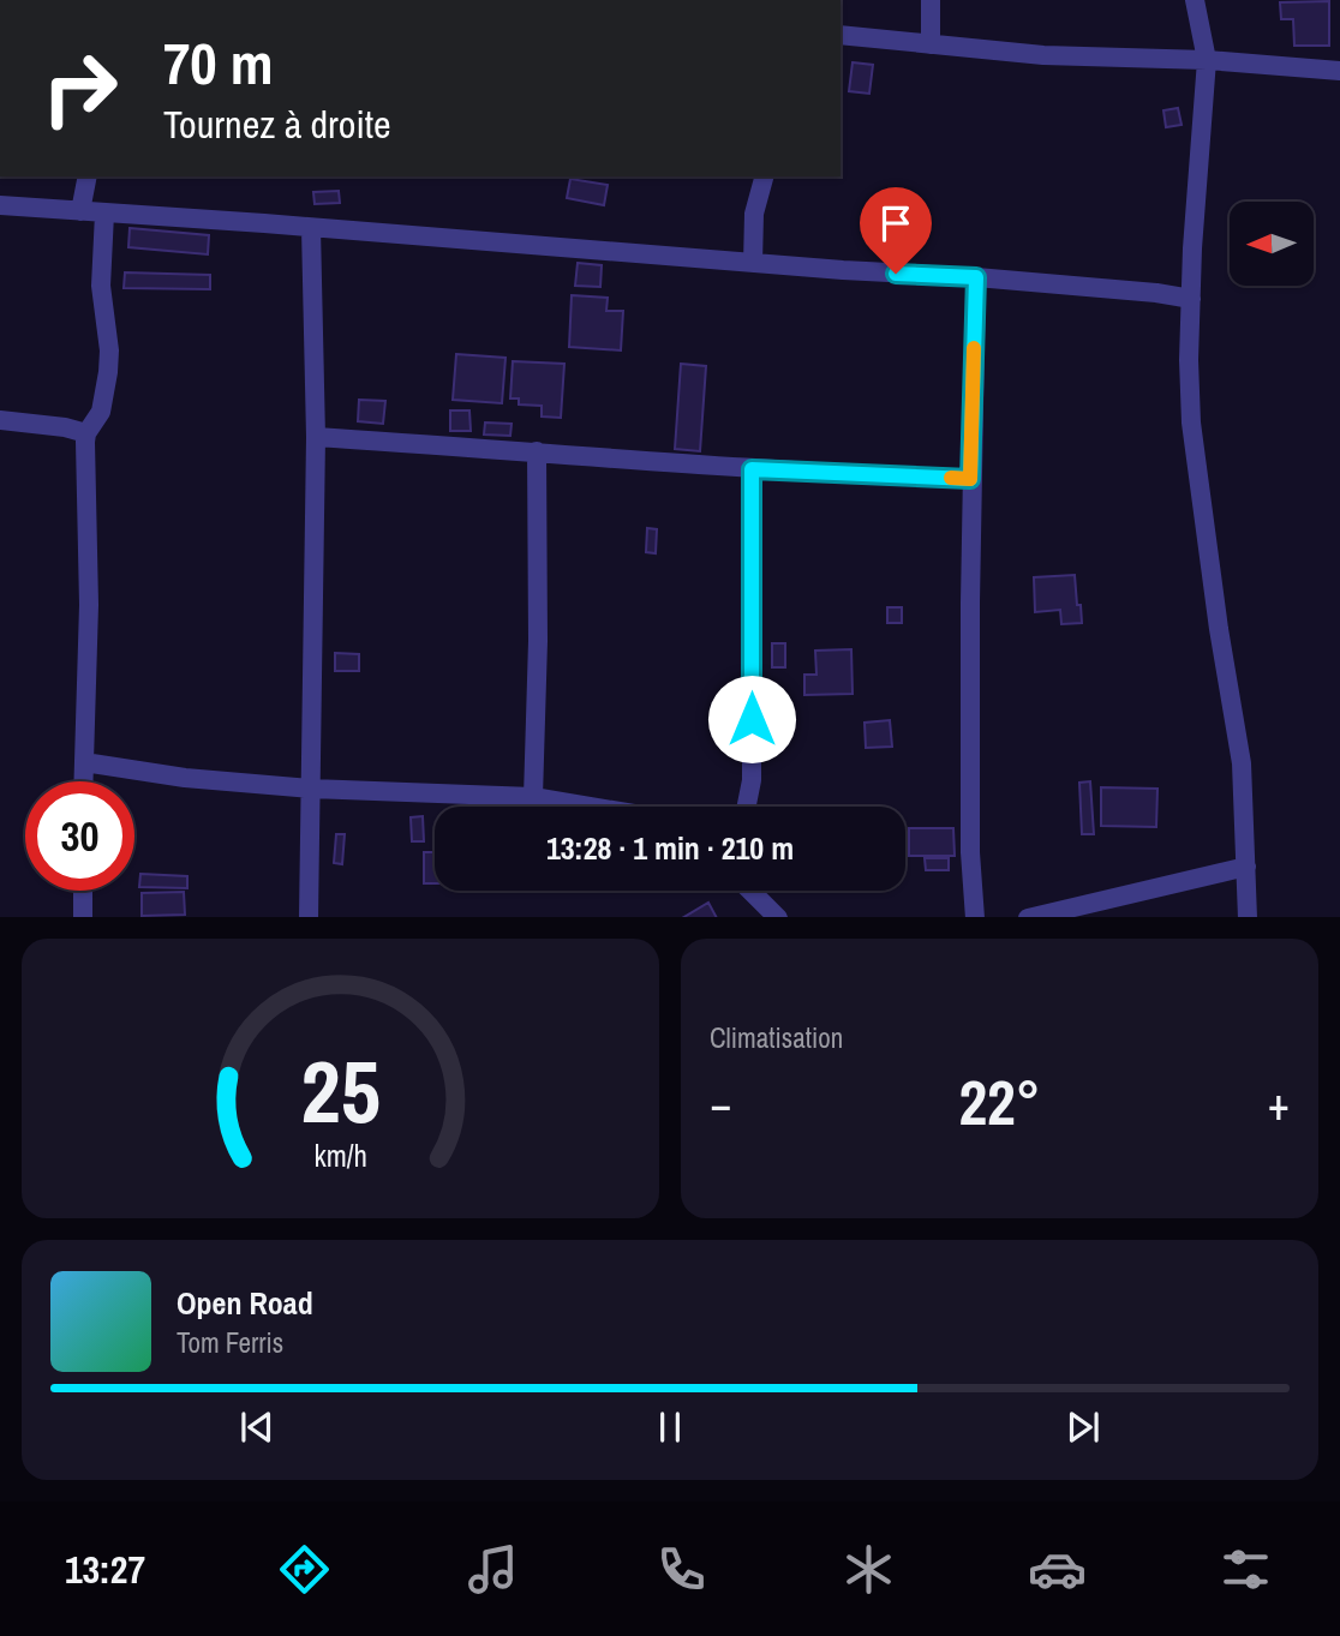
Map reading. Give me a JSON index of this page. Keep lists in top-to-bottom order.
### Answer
{
  "north": "left",
  "page": {
    "turn": ["70 m", "Tournez à droite"],
    "limit": "30",
    "trip": "13:28 · 1 min · 210 m",
    "tile": "Climatisation",
    "heat": ["−", "22°", "+"],
    "song": ["Open Road", "Tom Ferris"],
    "tabs": "13:27",
    "gauge": ["25", "km/h"]
  }
}
